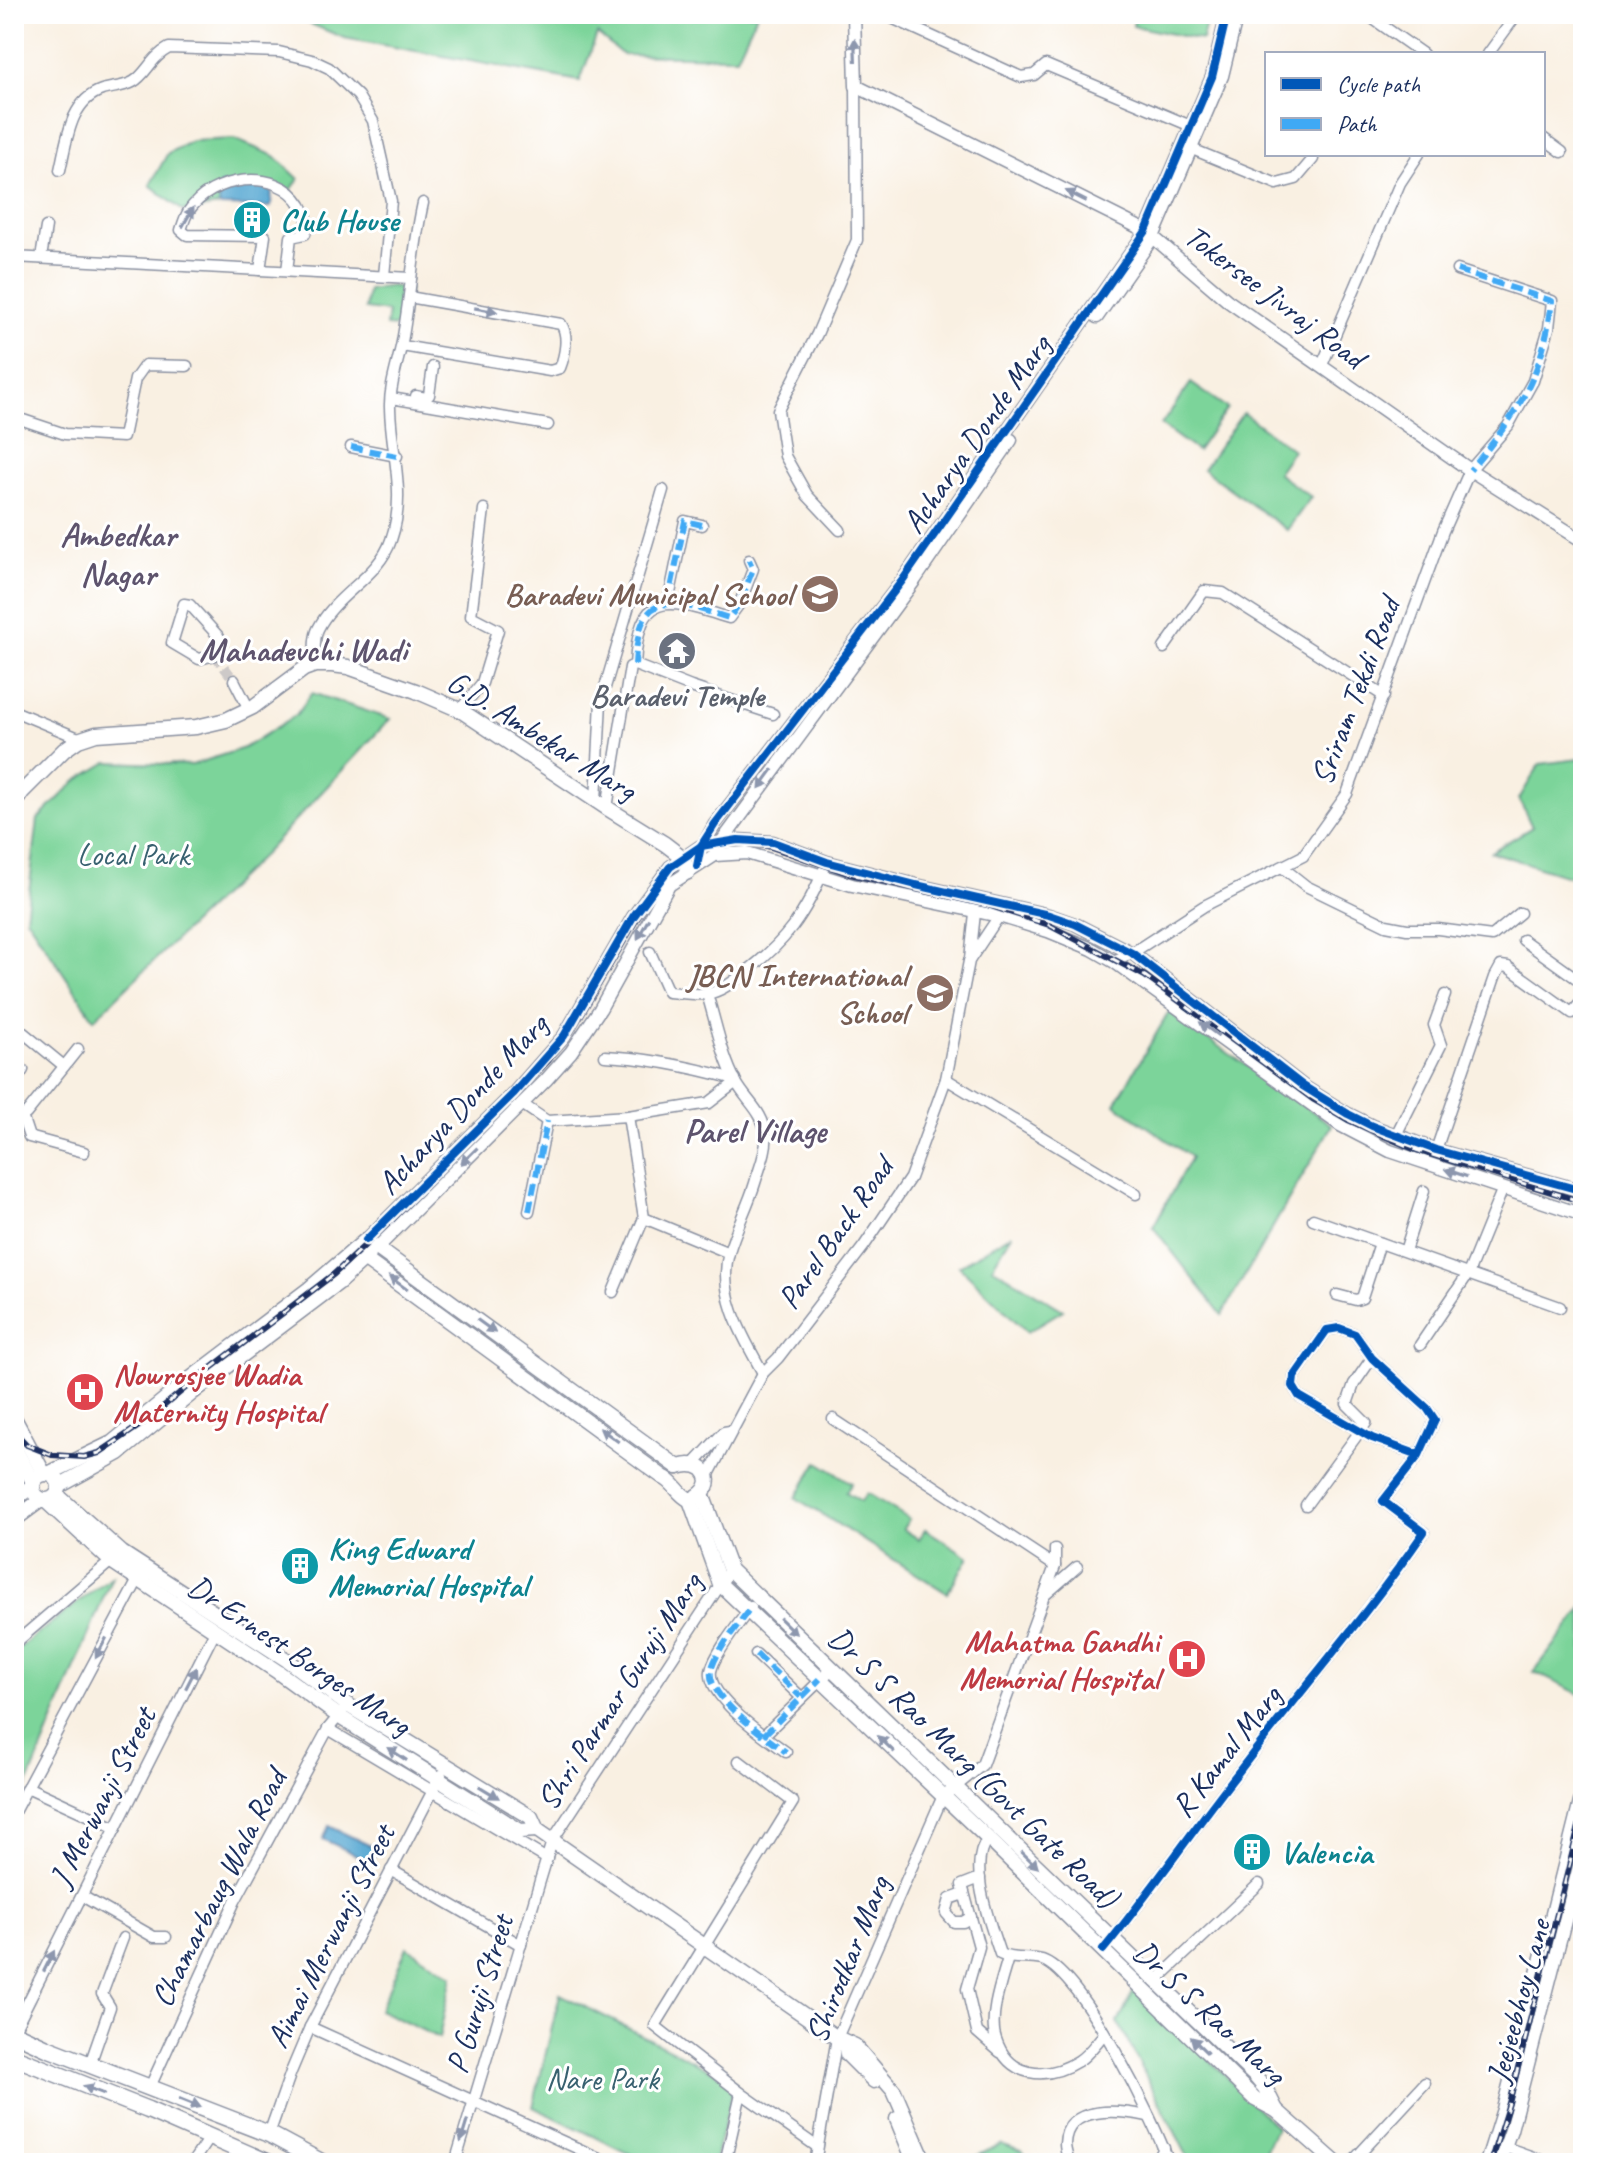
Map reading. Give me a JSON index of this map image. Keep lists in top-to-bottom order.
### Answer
{
  "streets": {
    "main road": [
      "Acharya Donde Marg",
      "G.D. Ambekar Marg",
      "Dr Ernest Borges Marg",
      "Dr S S Rao Marg (Govt Gate Road)",
      "Dr S S Rao Marg"
    ],
    "street": [
      "Tokersee Jivraj Road",
      "Sriram Tekdi Road",
      "Parel Back Road",
      "Shri Parmar Guruji Marg",
      "R Kamal Marg",
      "J Merwanji Street",
      "Chamarbaug Wala Road",
      "Aimai Merwanji Street",
      "Shirodkar Marg",
      "P Guruji Street",
      "Jeejeebhoy Lane"
    ]
  },
  "crossings": [
    ["Tokersee Jivraj Road", "Acharya Donde Marg"],
    ["Tokersee Jivraj Road", "Sriram Tekdi Road"],
    ["Acharya Donde Marg", "G.D. Ambekar Marg"],
    ["Acharya Donde Marg", "Dr Ernest Borges Marg"],
    ["Parel Back Road", "Dr S S Rao Marg (Govt Gate Road)"],
    ["Parel Back Road", "Dr S S Rao Marg"],
    ["Dr Ernest Borges Marg", "Shri Parmar Guruji Marg"],
    ["Dr Ernest Borges Marg", "J Merwanji Street"],
    ["Dr Ernest Borges Marg", "Chamarbaug Wala Road"],
    ["Dr Ernest Borges Marg", "Aimai Merwanji Street"],
    ["Dr Ernest Borges Marg", "Shirodkar Marg"],
    ["Dr Ernest Borges Marg", "P Guruji Street"],
    ["Shri Parmar Guruji Marg", "Dr S S Rao Marg (Govt Gate Road)"],
    ["Shri Parmar Guruji Marg", "P Guruji Street"],
    ["Shri Parmar Guruji Marg", "Dr S S Rao Marg"],
    ["R Kamal Marg", "Dr S S Rao Marg (Govt Gate Road)"],
    ["R Kamal Marg", "Dr S S Rao Marg"],
    ["Dr S S Rao Marg (Govt Gate Road)", "Shirodkar Marg"],
    ["Dr S S Rao Marg (Govt Gate Road)", "Dr S S Rao Marg"],
    ["Shirodkar Marg", "Dr S S Rao Marg"]
  ],
  "one_way": ["Dr S S Rao Marg"],
  "districts": ["Ambedkar Nagar", "Mahadevchi Wadi", "Parel Village"],
  "parks": ["Local Park", "Nare Park"],
  "places": {
    "building": ["Club House", "King Edward Memorial Hospital", "Valencia"],
    "school or university": ["Baradevi Municipal School", "JBCN International School"],
    "temple": ["Baradevi Temple"],
    "hospital": ["Nowrosjee Wadia Maternity Hospital", "Mahatma Gandhi Memorial Hospital"]
  },
  "legend": ["Cycle path", "Path"]
}
